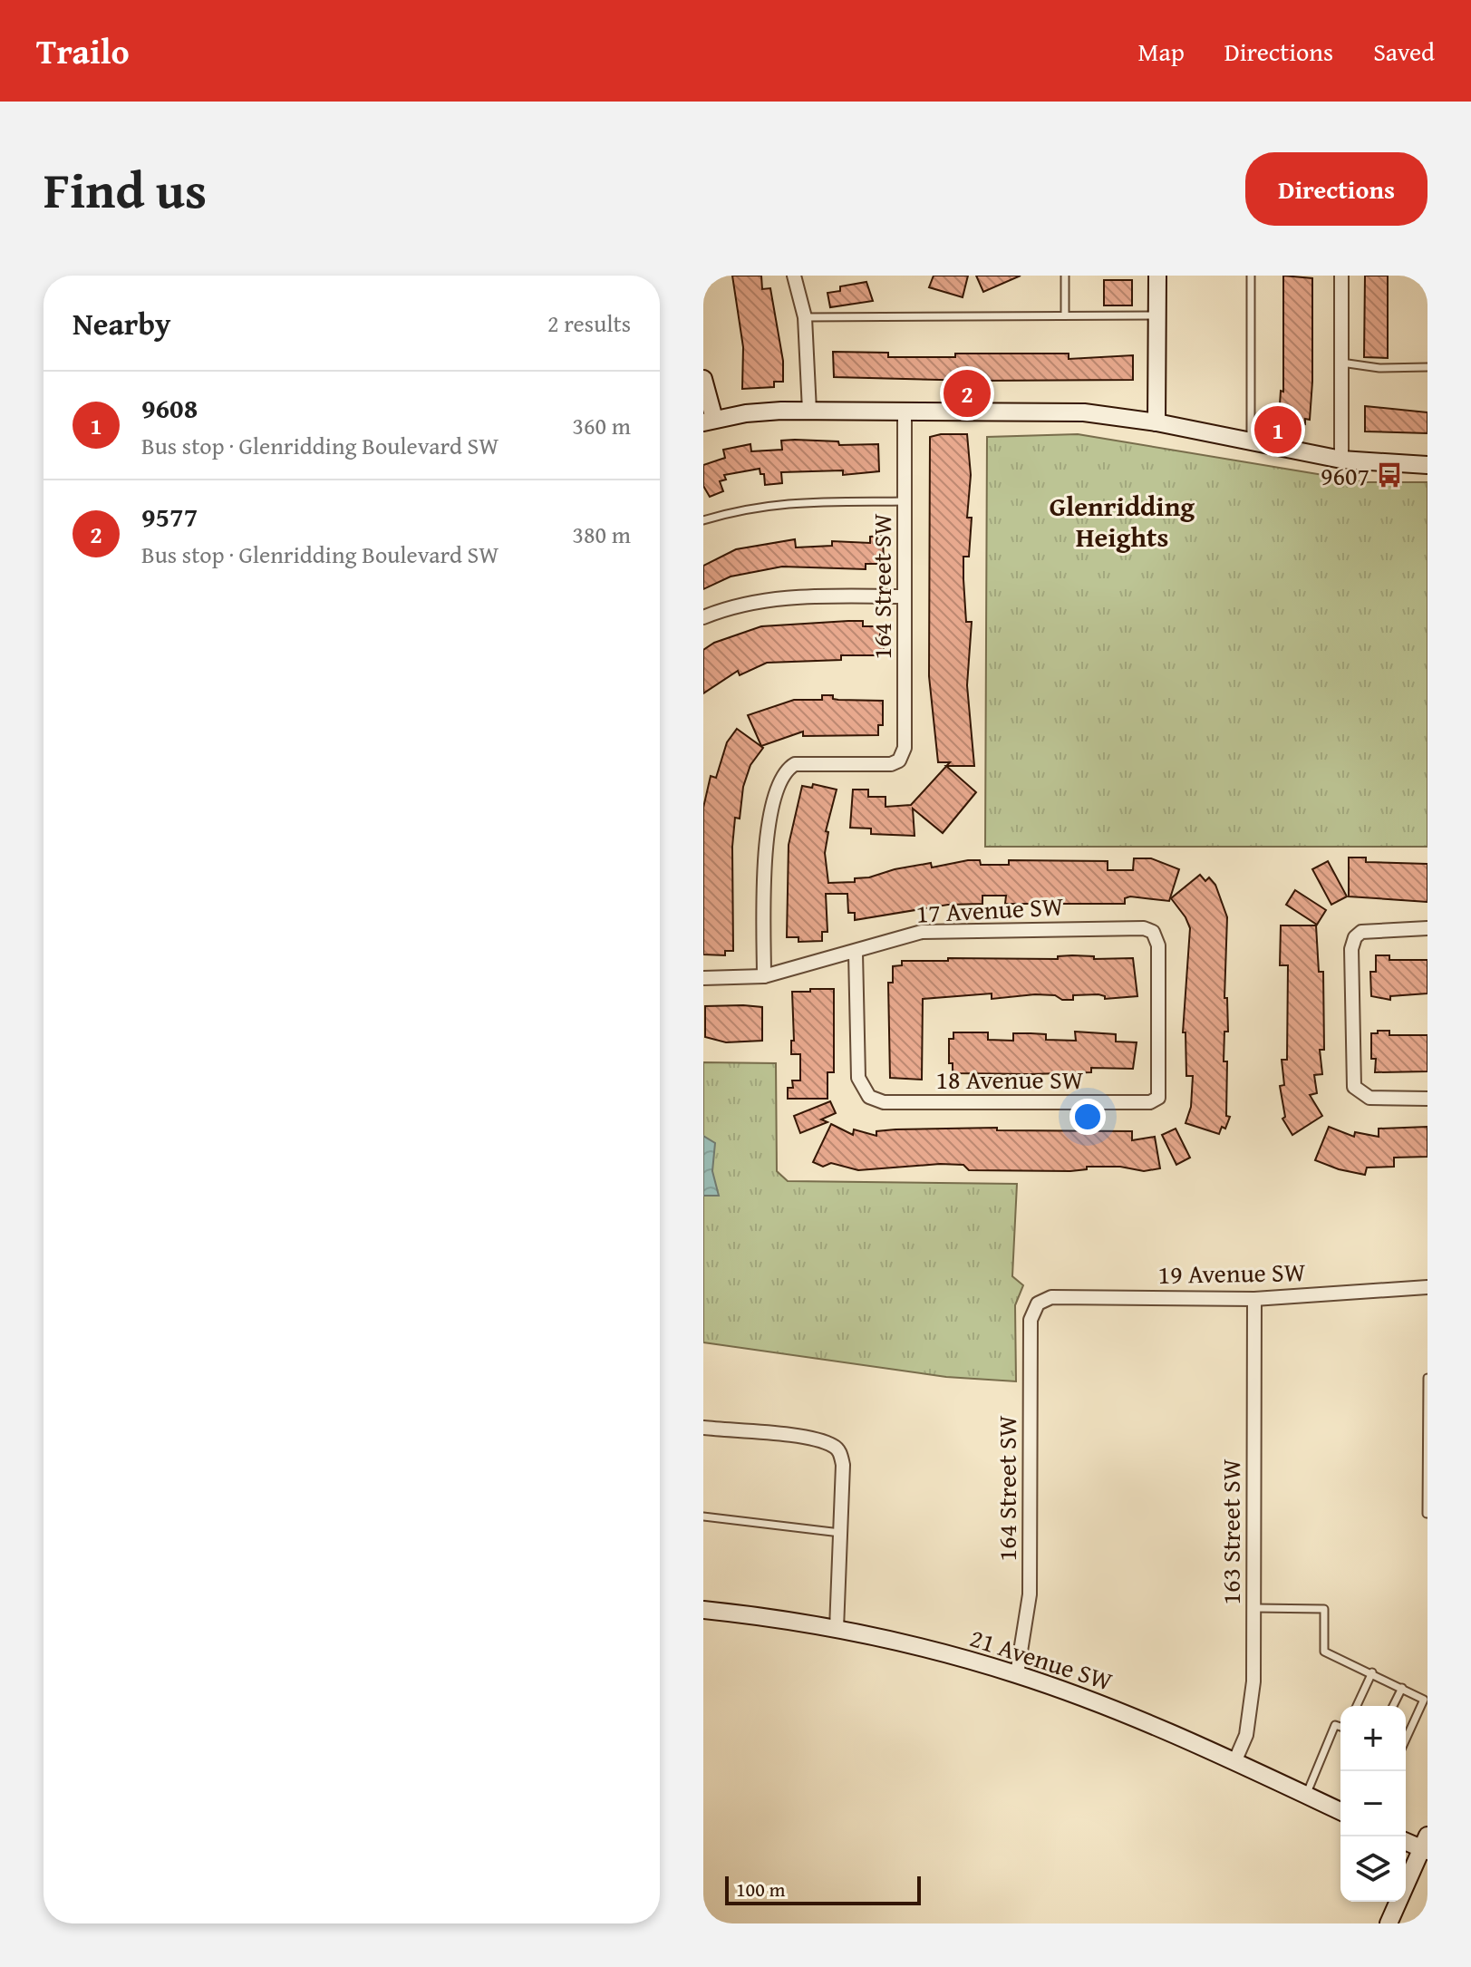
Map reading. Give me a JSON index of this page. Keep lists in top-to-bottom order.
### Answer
{
  "streets": {
    "street": [
      "164 Street SW",
      "17 Avenue SW",
      "18 Avenue SW",
      "19 Avenue SW",
      "163 Street SW",
      "21 Avenue SW"
    ]
  },
  "crossings": [
    ["164 Street SW", "17 Avenue SW"],
    ["164 Street SW", "19 Avenue SW"],
    ["164 Street SW", "21 Avenue SW"],
    ["17 Avenue SW", "18 Avenue SW"],
    ["19 Avenue SW", "163 Street SW"],
    ["163 Street SW", "21 Avenue SW"]
  ],
  "districts": ["Glenridding Heights"],
  "places": {
    "bus stop": ["9607"]
  },
  "scale_bar": "100 m",
  "page": {
    "header": "Trailo",
    "nav": ["Map", "Directions", "Saved"],
    "title": "Find us",
    "buttons": "Directions",
    "heading": ["Nearby", "2 results"],
    "pins": ["2", "1"],
    "list": [
      {
        "mark": "1",
        "name": "9608",
        "note": "Bus stop · Glenridding Boulevard SW",
        "value": "360 m"
      },
      {
        "mark": "2",
        "name": "9577",
        "note": "Bus stop · Glenridding Boulevard SW",
        "value": "380 m"
      }
    ],
    "map_buttons": ["+", "−"],
    "scale": "100 m"
  }
}
